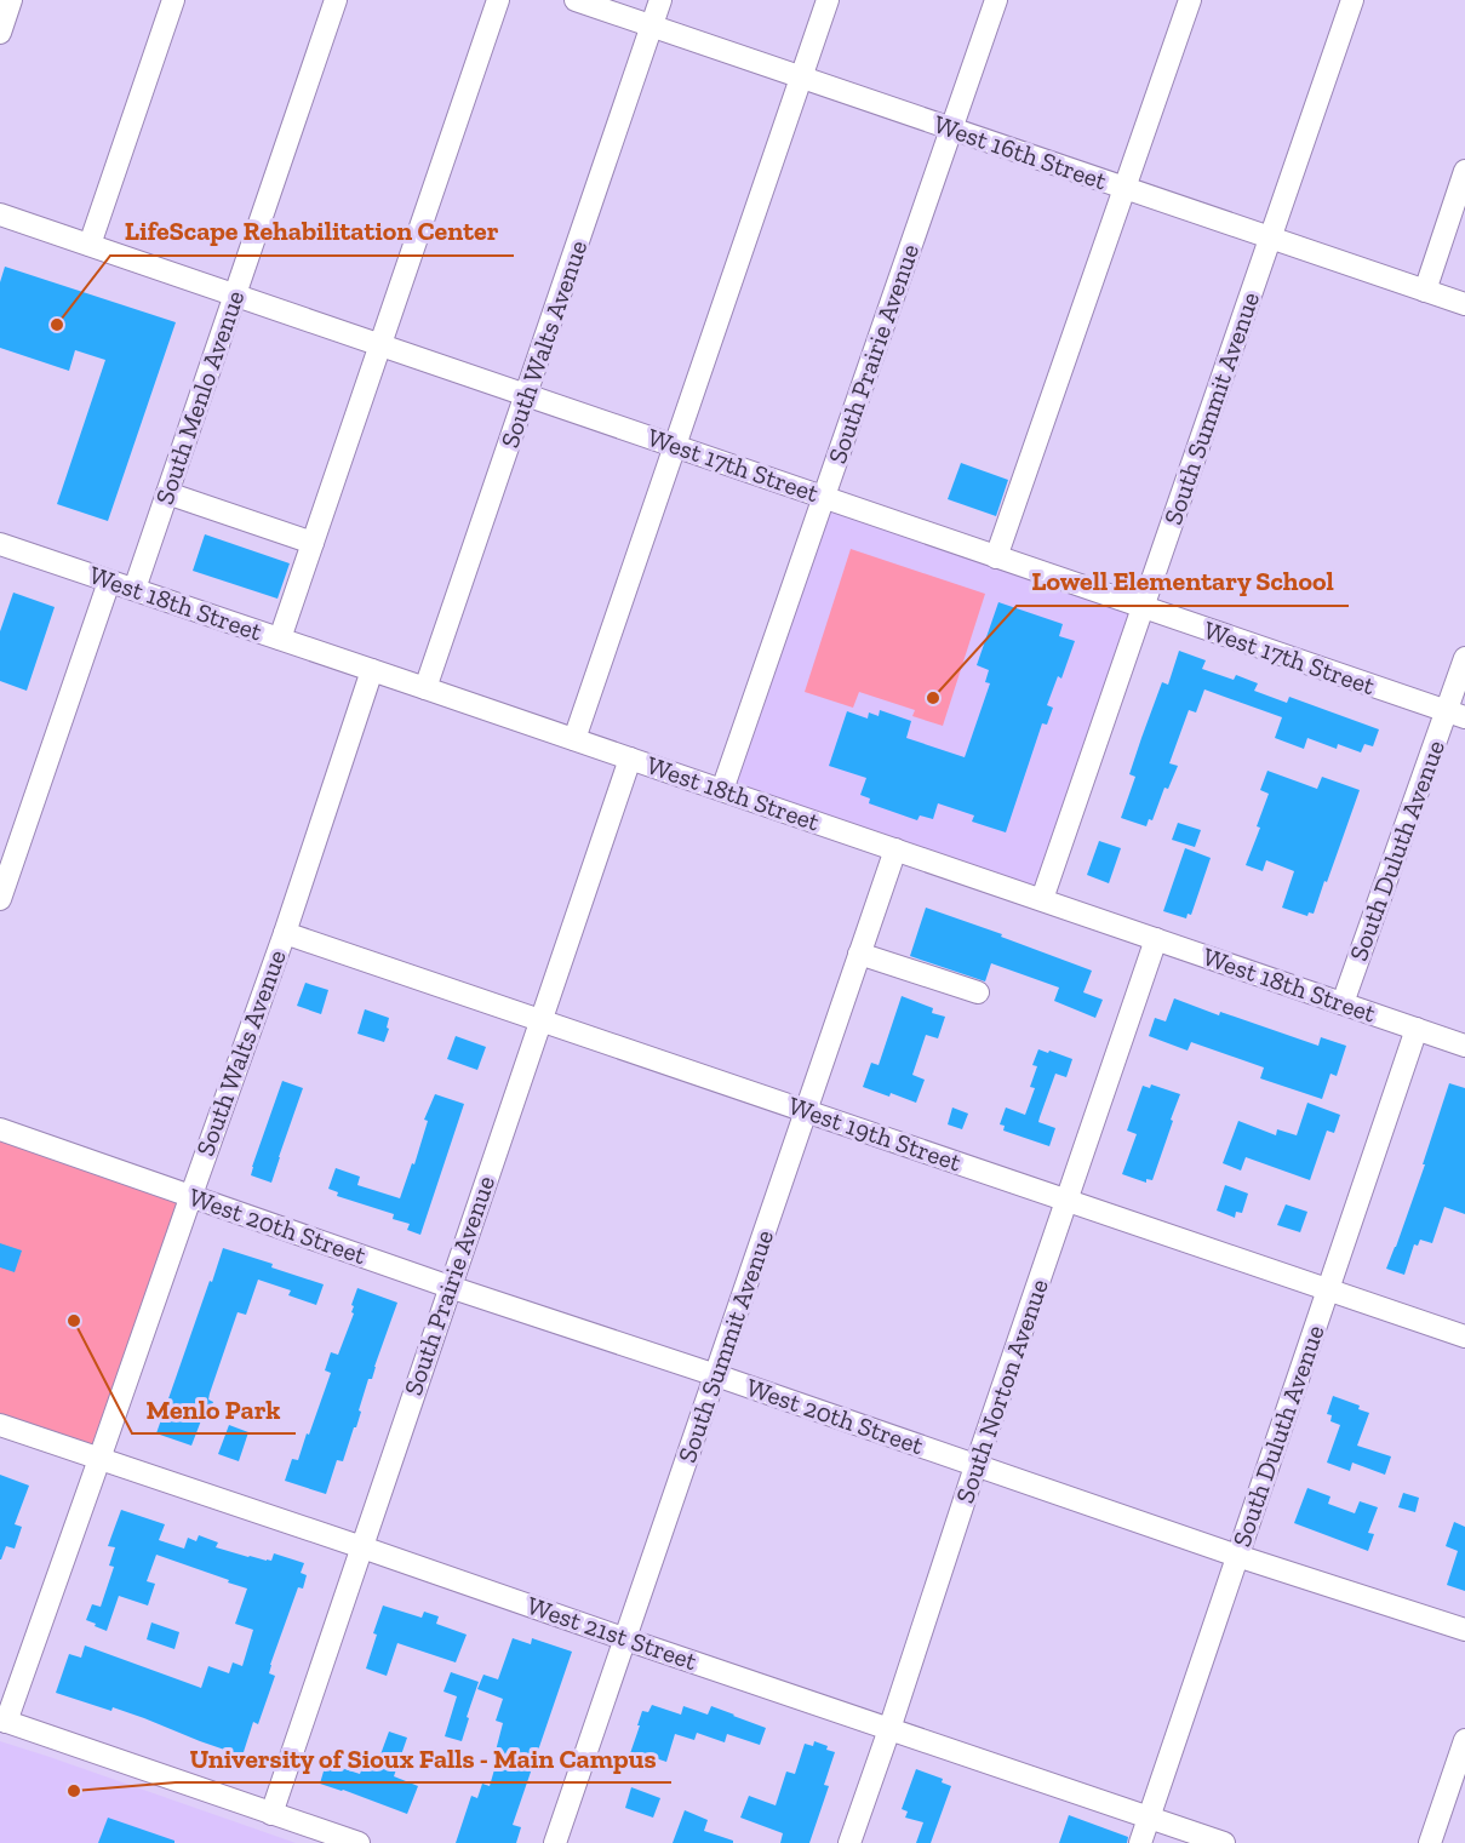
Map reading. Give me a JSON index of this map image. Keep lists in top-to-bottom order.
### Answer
{
  "streets": {
    "street": [
      "West 16th Street",
      "South Walts Avenue",
      "South Prairie Avenue",
      "South Menlo Avenue",
      "South Summit Avenue",
      "West 17th Street",
      "West 18th Street",
      "South Duluth Avenue",
      "West 19th Street",
      "West 20th Street",
      "South Norton Avenue",
      "West 21st Street"
    ]
  },
  "crossings": [
    ["West 16th Street", "South Walts Avenue"],
    ["West 16th Street", "South Prairie Avenue"],
    ["West 16th Street", "South Summit Avenue"],
    ["South Walts Avenue", "West 17th Street"],
    ["South Walts Avenue", "West 18th Street"],
    ["South Walts Avenue", "West 19th Street"],
    ["South Walts Avenue", "West 20th Street"],
    ["South Walts Avenue", "West 21st Street"],
    ["South Prairie Avenue", "West 17th Street"],
    ["South Prairie Avenue", "West 18th Street"],
    ["South Prairie Avenue", "West 19th Street"],
    ["South Prairie Avenue", "West 20th Street"],
    ["South Prairie Avenue", "West 21st Street"],
    ["South Menlo Avenue", "West 17th Street"],
    ["South Menlo Avenue", "West 18th Street"],
    ["South Summit Avenue", "West 17th Street"],
    ["South Summit Avenue", "West 18th Street"],
    ["South Summit Avenue", "West 19th Street"],
    ["South Summit Avenue", "West 20th Street"],
    ["South Summit Avenue", "West 21st Street"],
    ["West 17th Street", "South Duluth Avenue"],
    ["West 18th Street", "South Duluth Avenue"],
    ["West 18th Street", "South Norton Avenue"],
    ["South Duluth Avenue", "West 19th Street"],
    ["South Duluth Avenue", "West 20th Street"],
    ["South Duluth Avenue", "West 21st Street"],
    ["West 19th Street", "South Norton Avenue"],
    ["West 20th Street", "South Norton Avenue"],
    ["South Norton Avenue", "West 21st Street"]
  ],
  "places": [
    "LifeScape Rehabilitation Center",
    "Lowell Elementary School",
    "Menlo Park",
    "University of Sioux Falls - Main Campus"
  ]
}
